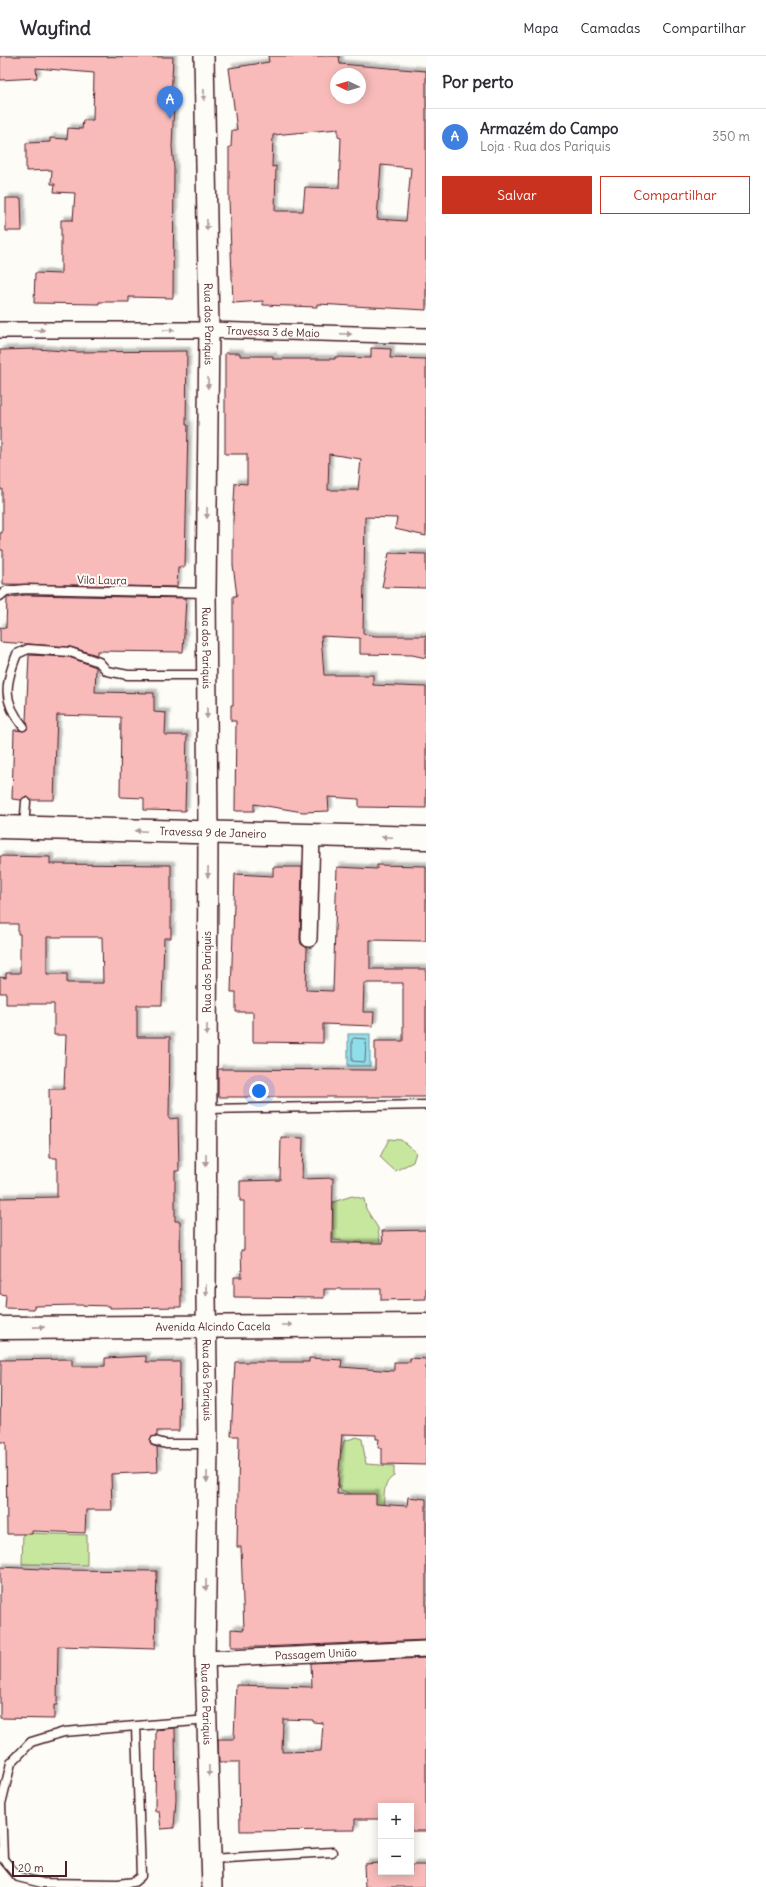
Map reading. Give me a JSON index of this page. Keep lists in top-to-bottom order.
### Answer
{
  "streets": {
    "main road": ["Travessa 9 de Janeiro", "Avenida Alcindo Cacela"],
    "street": ["Rua dos Pariquis", "Travessa 3 de Maio", "Passagem União"],
    "lane": ["Vila Laura"]
  },
  "crossings": [
    ["Rua dos Pariquis", "Travessa 3 de Maio"],
    ["Rua dos Pariquis", "Vila Laura"],
    ["Rua dos Pariquis", "Travessa 9 de Janeiro"],
    ["Rua dos Pariquis", "Avenida Alcindo Cacela"],
    ["Rua dos Pariquis", "Passagem União"]
  ],
  "one_way": [
    "Rua dos Pariquis",
    "Travessa 3 de Maio",
    "Travessa 9 de Janeiro",
    "Avenida Alcindo Cacela"
  ],
  "scale_bar": "20 m",
  "north": "left",
  "page": {
    "header": "Wayfind",
    "nav": ["Mapa", "Camadas", "Compartilhar"],
    "heading": "Por perto",
    "pins": "A",
    "list": [
      {
        "mark": "A",
        "name": "Armazém do Campo",
        "note": "Loja · Rua dos Pariquis",
        "value": "350 m"
      }
    ],
    "buttons": ["Salvar", "Compartilhar"],
    "map_buttons": ["+", "−"],
    "scale": "20 m"
  }
}
